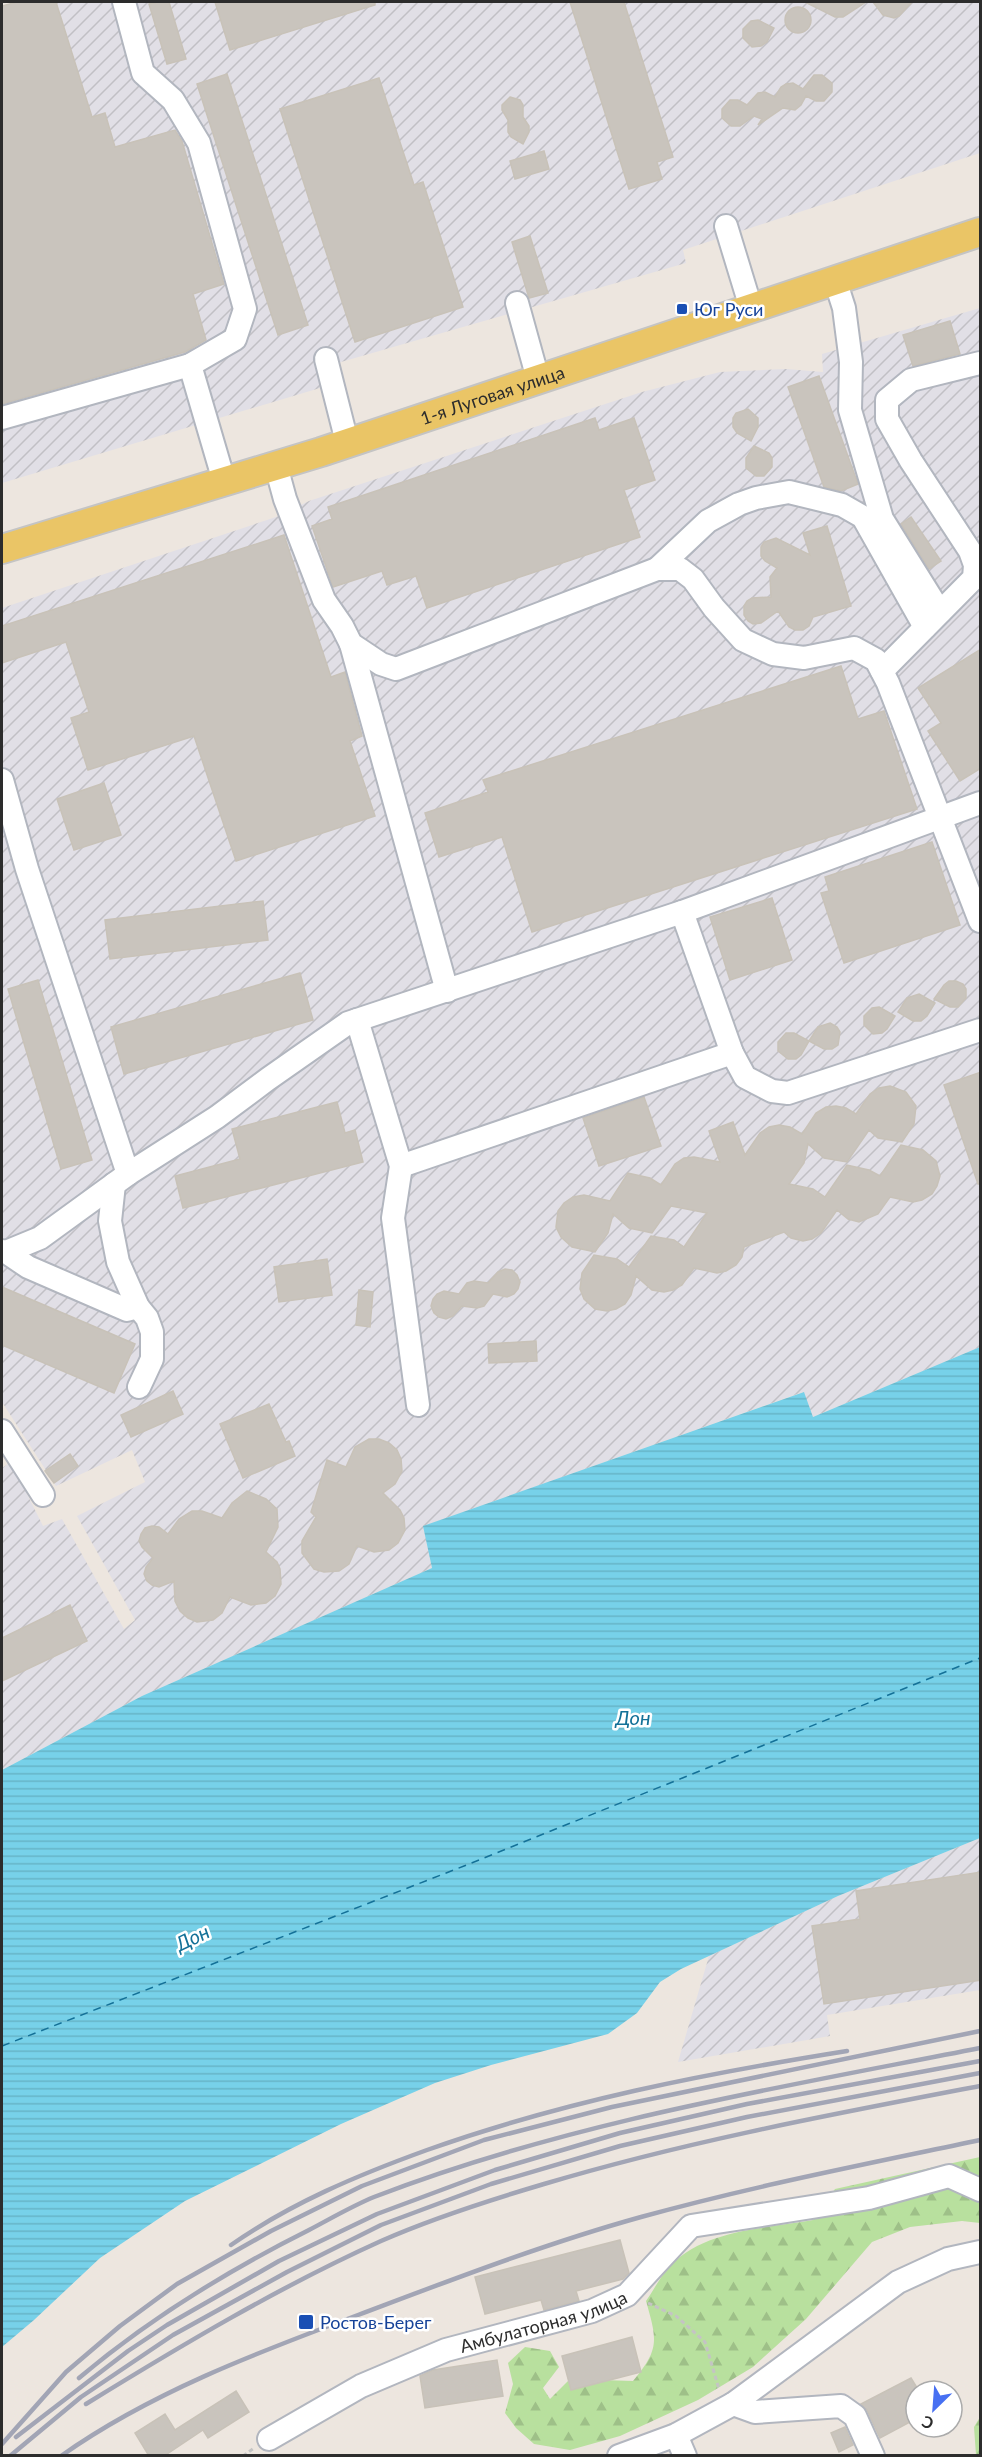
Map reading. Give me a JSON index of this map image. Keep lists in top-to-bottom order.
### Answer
{
  "streets": {
    "main road": ["1-я Луговая улица"],
    "street": ["Амбулаторная улица"]
  },
  "water": ["Дон"],
  "places": {
    "transit": ["Юг Руси", "Ростов-Берег"]
  },
  "north": "bottom left"
}
